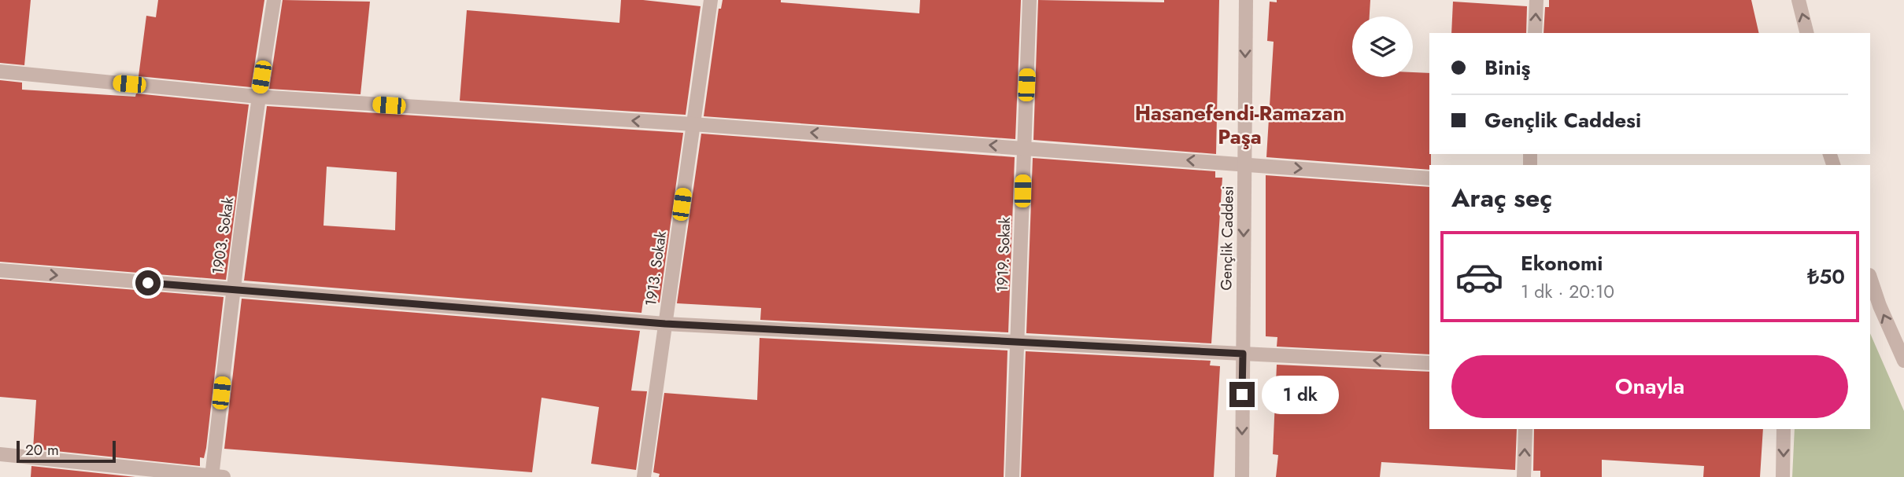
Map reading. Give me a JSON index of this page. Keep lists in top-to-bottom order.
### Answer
{
  "streets": {
    "street": [
      "1903. Sokak",
      "Gençlik Caddesi",
      "1919. Sokak",
      "1913. Sokak"
    ]
  },
  "one_way": ["Gençlik Caddesi"],
  "districts": ["Hasanefendi-Ramazan Paşa"],
  "scale_bar": "20 m",
  "page": {
    "banner": ["Biniş", "Gençlik Caddesi"],
    "heading": "Araç seç",
    "list": [
      {
        "name": "Ekonomi",
        "note": "1 dk · 20:10",
        "value": "₺50"
      }
    ],
    "buttons": "Onayla",
    "bubble": "1 dk",
    "scale": "20 m"
  }
}
